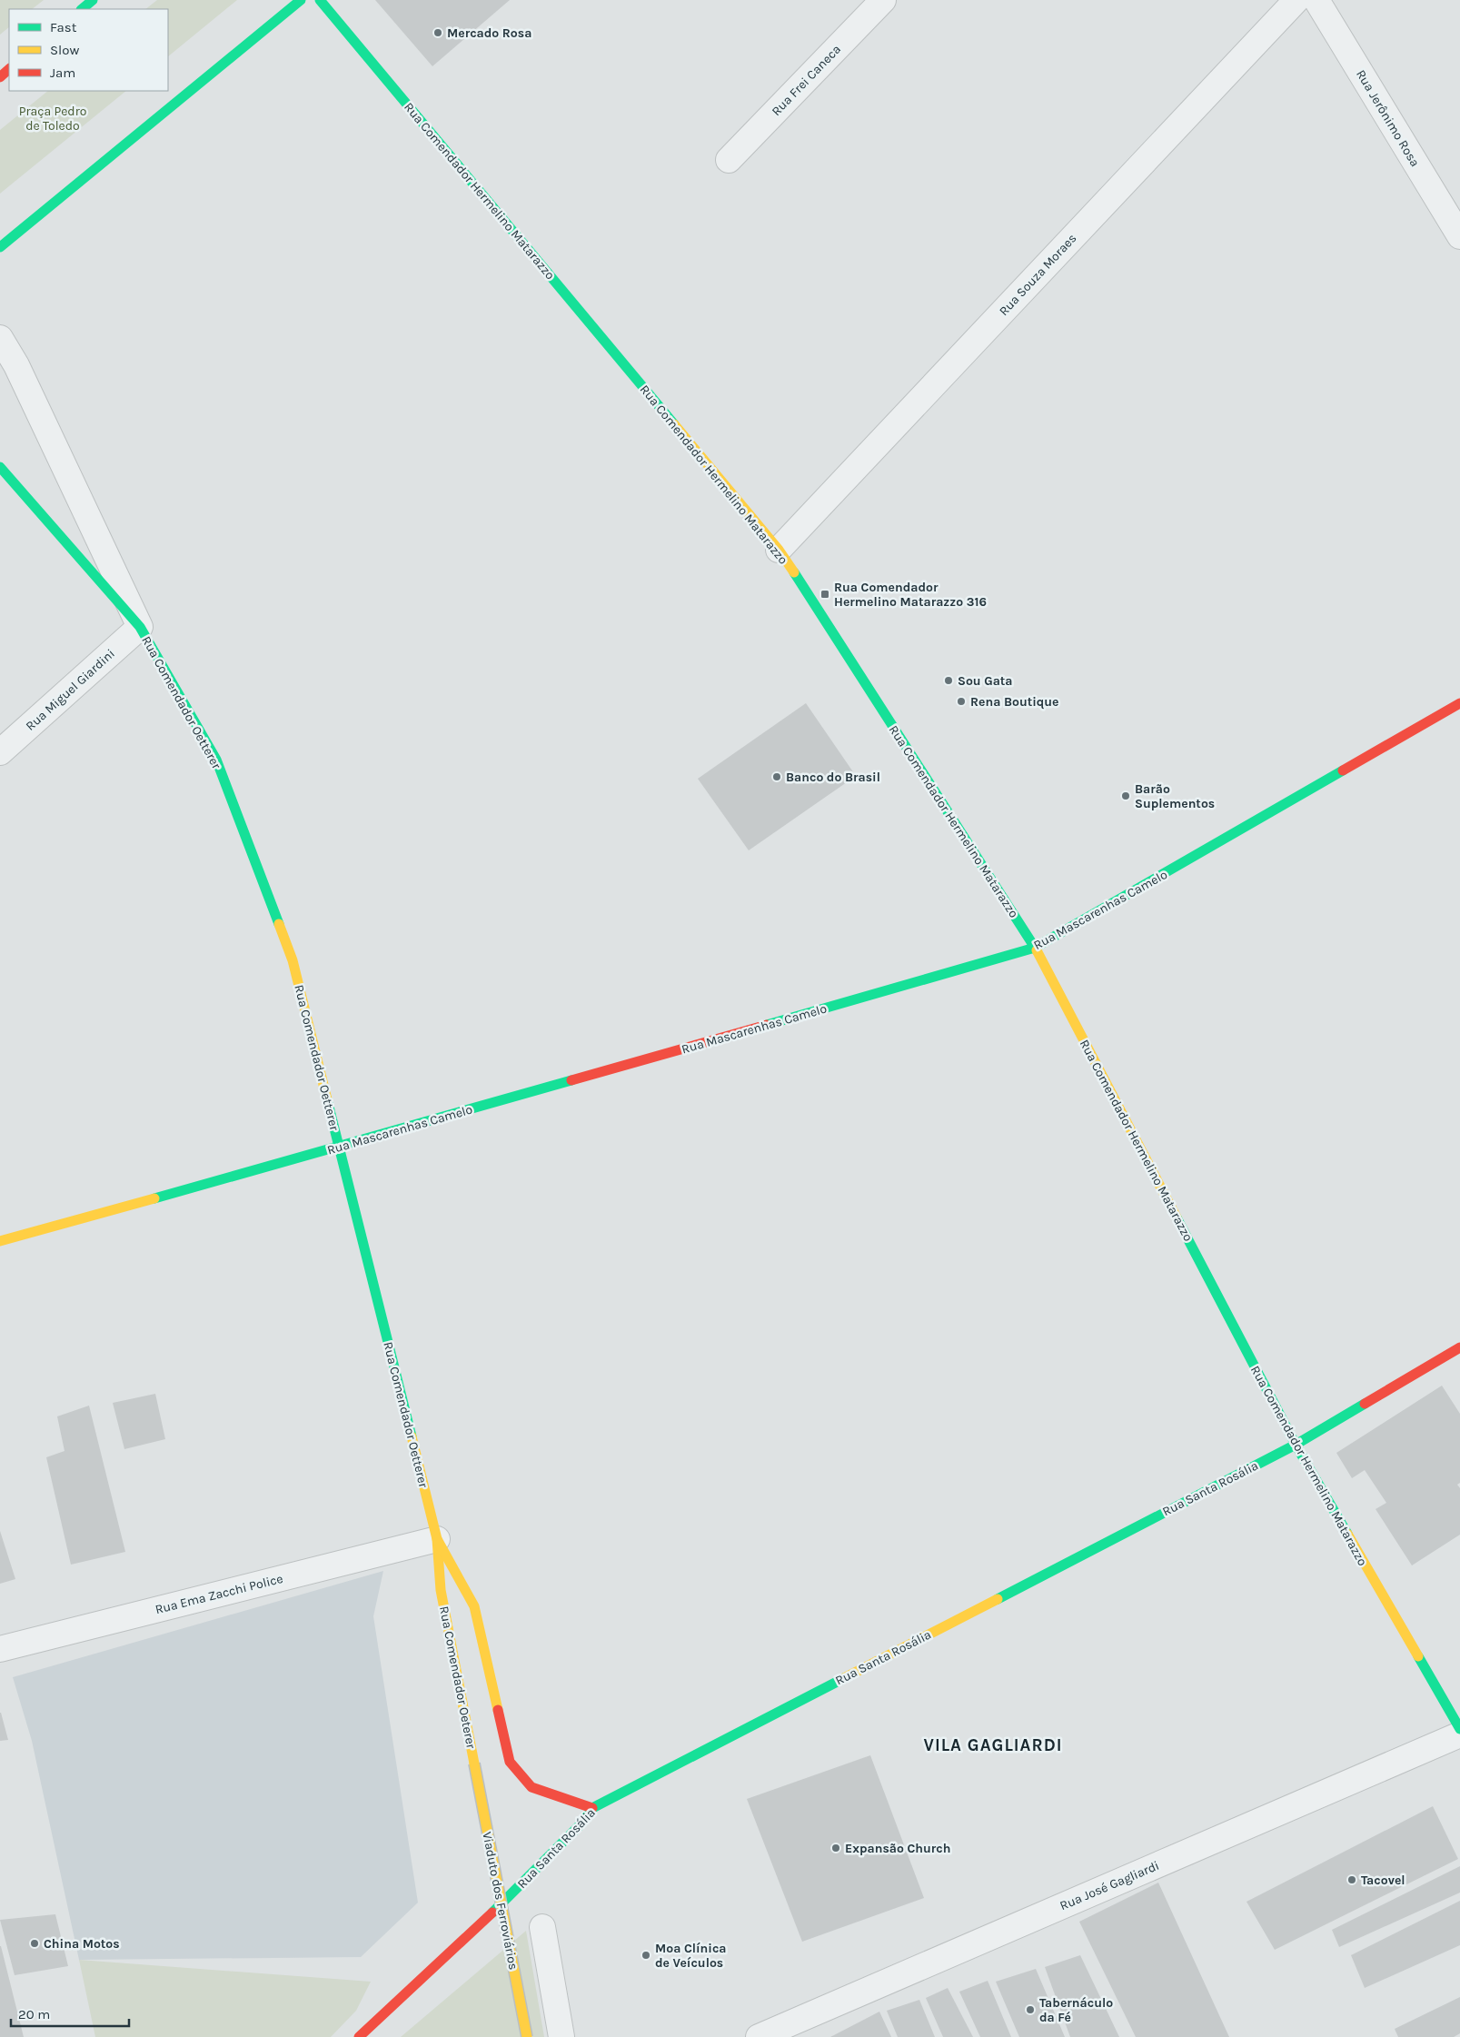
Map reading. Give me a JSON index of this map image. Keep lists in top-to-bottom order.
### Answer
{
  "streets": {
    "main road": [
      "Rua Comendador Hermelino Matarazzo",
      "Rua Comendador Oetterer",
      "Rua Mascarenhas Camelo",
      "Rua Santa Rosália",
      "Rua Comendador Oeterer",
      "Viaduto dos Ferroviários"
    ],
    "street": [
      "Rua Frei Caneca",
      "Rua Jerônimo Rosa",
      "Rua Souza Moraes",
      "Rua Miguel Giardini",
      "Rua Ema Zacchi Police",
      "Rua José Gagliardi"
    ]
  },
  "crossings": [
    ["Rua Comendador Hermelino Matarazzo", "Rua Souza Moraes"],
    ["Rua Comendador Hermelino Matarazzo", "Rua Mascarenhas Camelo"],
    ["Rua Comendador Hermelino Matarazzo", "Rua Santa Rosália"],
    ["Rua Miguel Giardini", "Rua Comendador Oetterer"],
    ["Rua Comendador Oetterer", "Rua Mascarenhas Camelo"],
    ["Rua Comendador Oetterer", "Rua Santa Rosália"],
    ["Rua Comendador Oetterer", "Rua Ema Zacchi Police"],
    ["Rua Comendador Oetterer", "Rua Comendador Oeterer"],
    ["Rua Comendador Oeterer", "Viaduto dos Ferroviários"]
  ],
  "districts": ["VILA GAGLIARDI"],
  "parks": ["Praça Pedro de Toledo"],
  "places": {
    "other": [
      "Mercado Rosa",
      "Sou Gata",
      "Rena Boutique",
      "Banco do Brasil",
      "Barão Suplementos",
      "Expansão Church",
      "Tacovel",
      "China Motos",
      "Moa Clínica de Veículos",
      "Tabernáculo da Fé"
    ],
    "transit": ["Rua Comendador Hermelino Matarazzo 316"]
  },
  "legend": ["Fast", "Slow", "Jam"],
  "scale_bar": "20 m"
}
